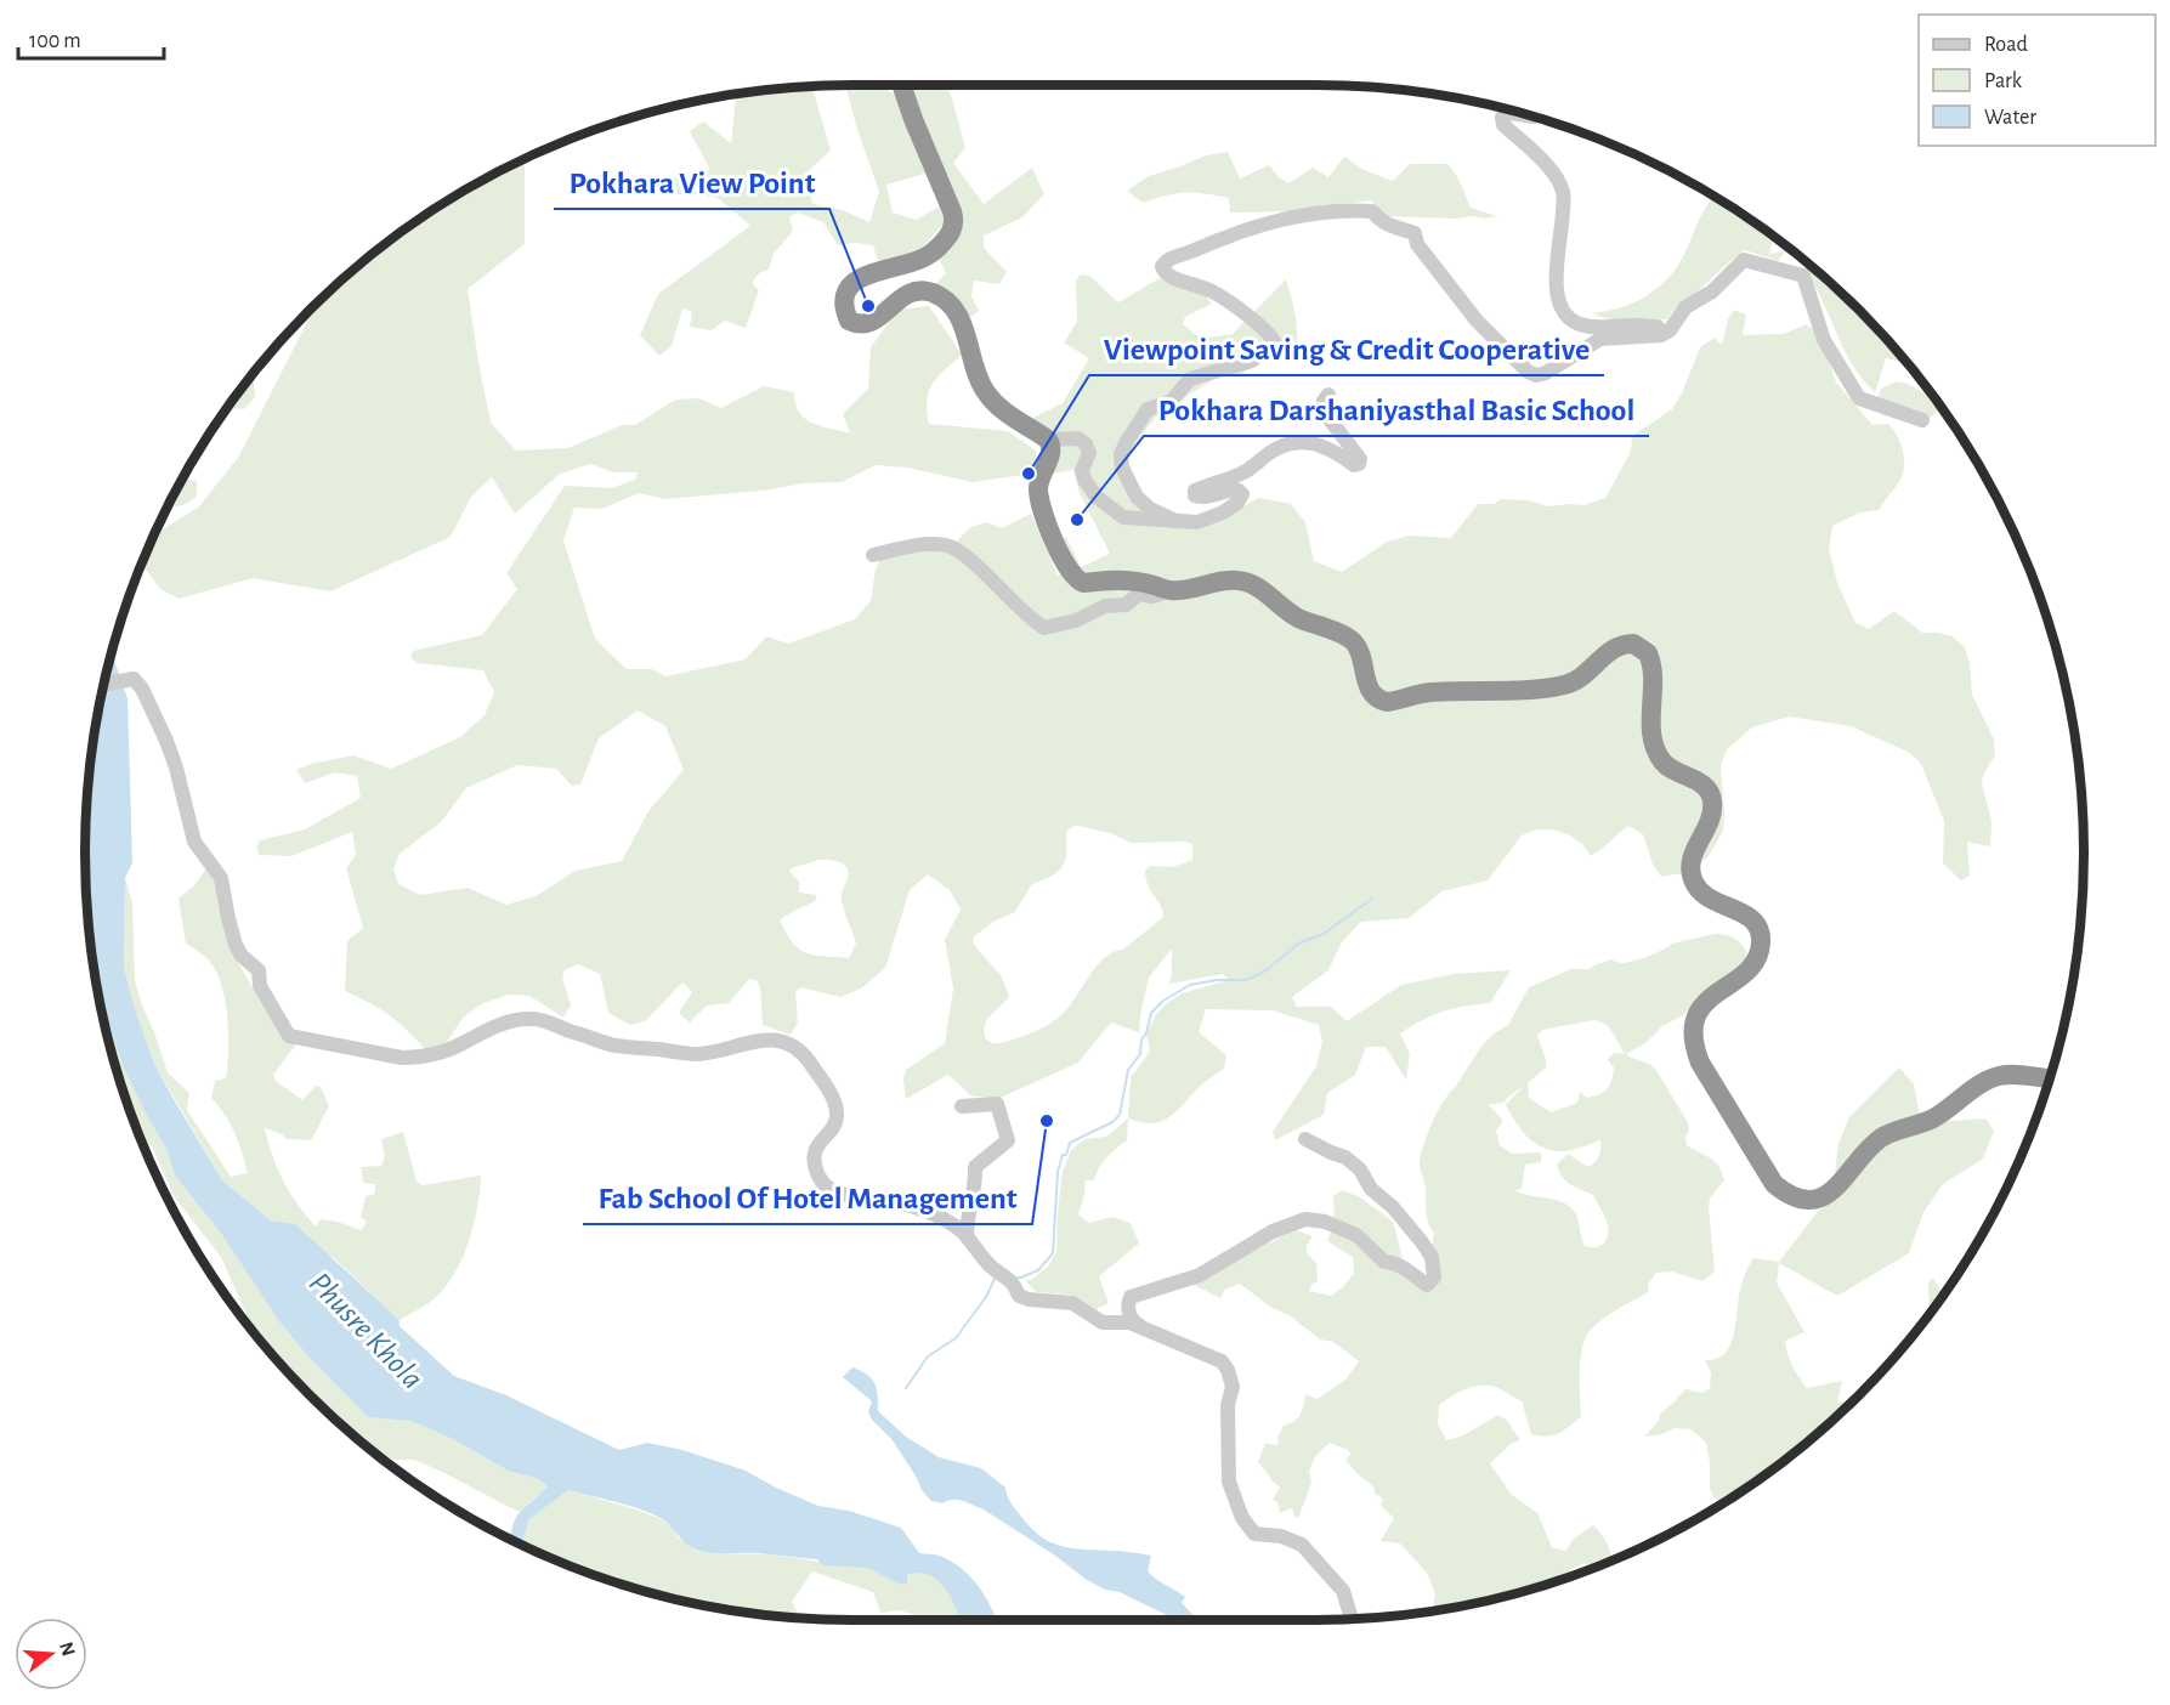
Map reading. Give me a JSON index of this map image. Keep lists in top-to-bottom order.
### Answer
{
  "water": ["Phusre Khola"],
  "places": [
    "Pokhara View Point",
    "Viewpoint Saving & Credit Cooperative",
    "Pokhara Darshaniyasthal Basic School",
    "Fab School Of Hotel Management"
  ],
  "legend": ["Road", "Park", "Water"],
  "scale_bar": "100 m",
  "north": "right"
}
